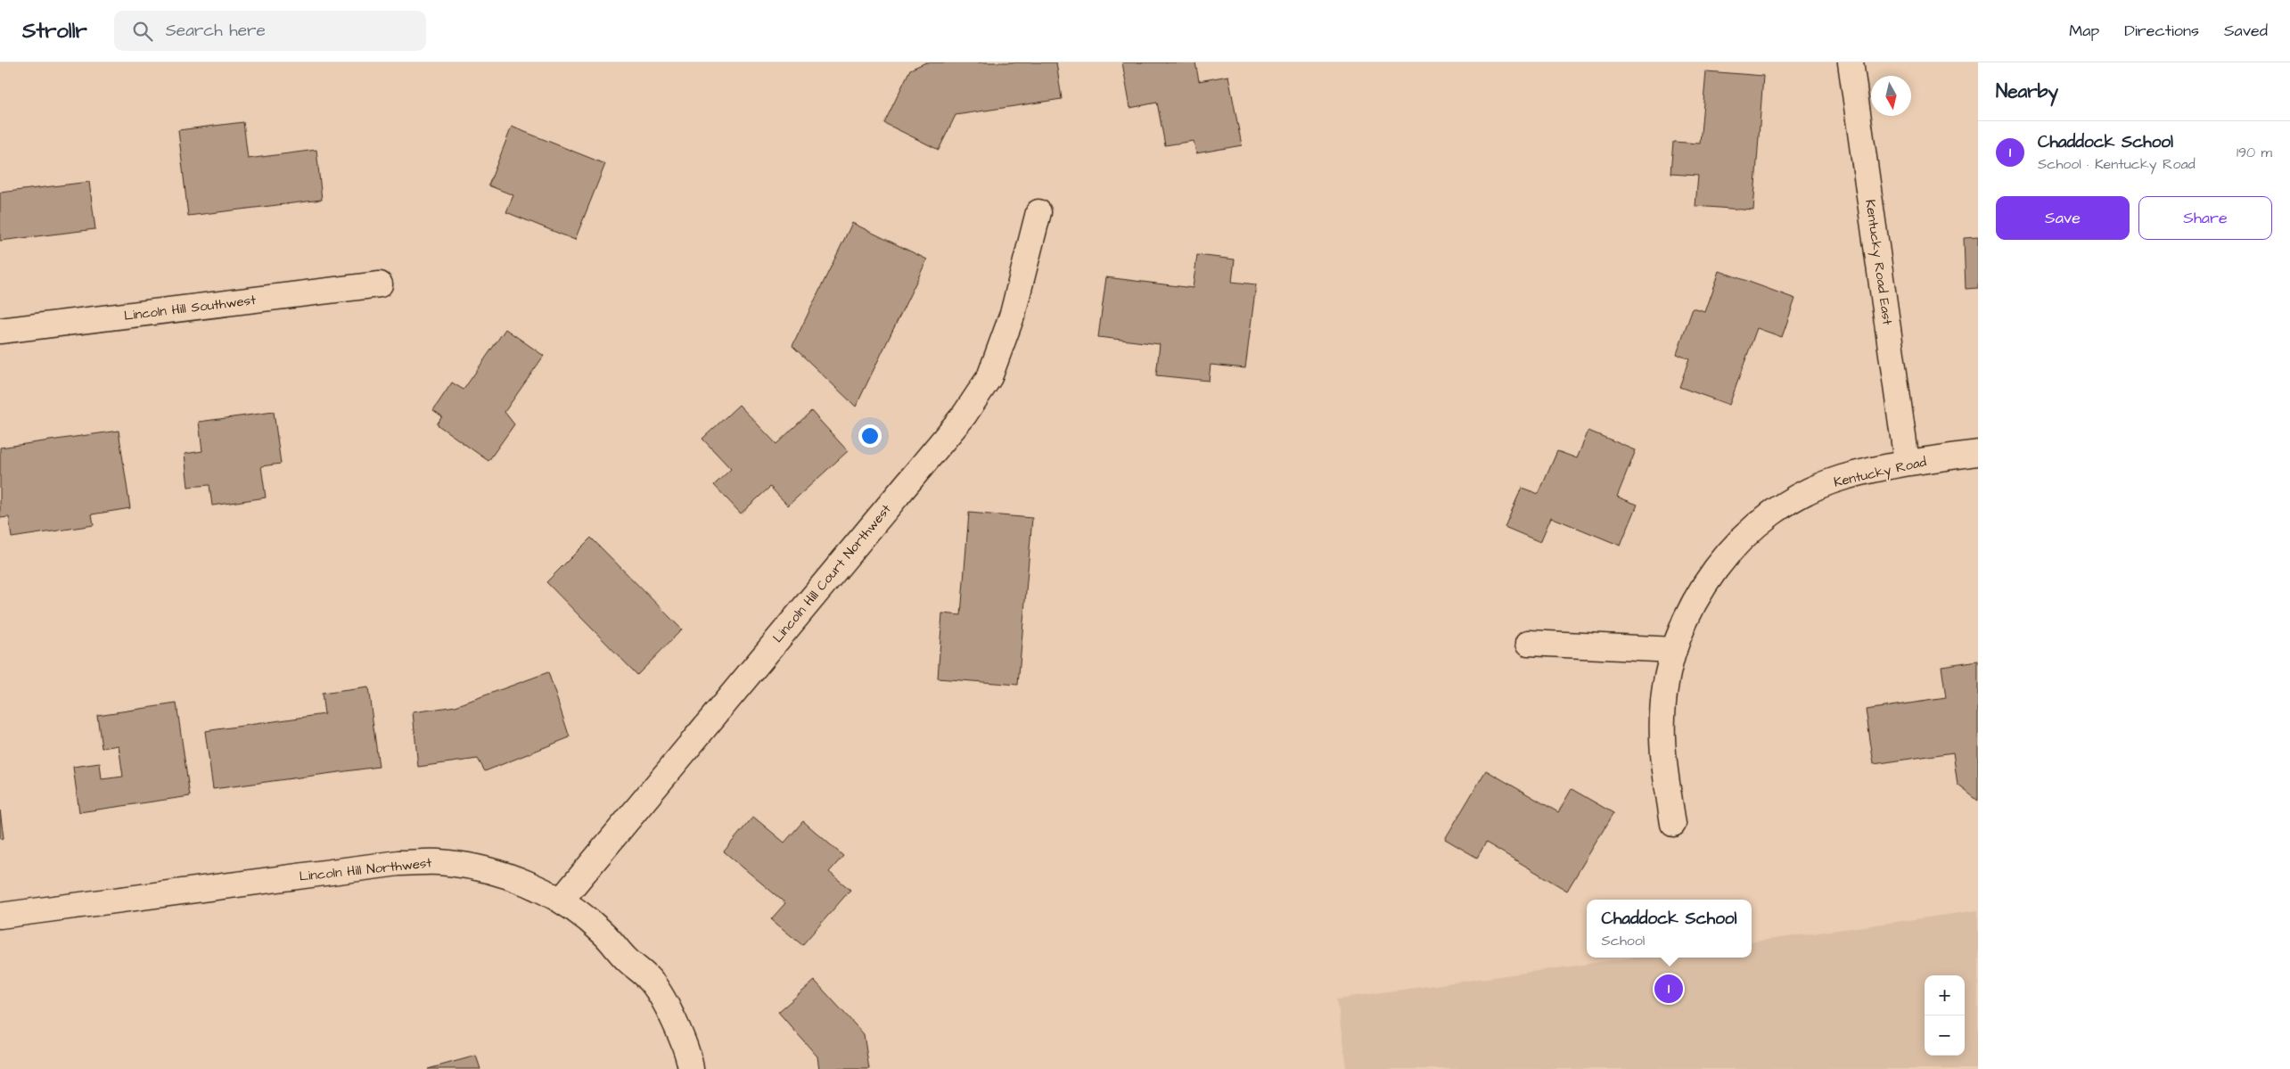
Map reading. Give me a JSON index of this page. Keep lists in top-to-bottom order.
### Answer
{
  "streets": {
    "street": [
      "Kentucky Road East",
      "Lincoln Hill Southwest",
      "Kentucky Road",
      "Lincoln Hill Court Northwest",
      "Lincoln Hill Northwest"
    ]
  },
  "crossings": [
    ["Kentucky Road East", "Kentucky Road"],
    ["Lincoln Hill Court Northwest", "Lincoln Hill Northwest"]
  ],
  "north": "bottom",
  "page": {
    "header": "Strollr",
    "search": "Search here",
    "nav": ["Map", "Directions", "Saved"],
    "heading": "Nearby",
    "list": [
      {
        "mark": "1",
        "name": "Chaddock School",
        "note": "School · Kentucky Road",
        "value": "190 m"
      }
    ],
    "buttons": ["Save", "Share"],
    "popup": ["Chaddock School", "School"],
    "pins": "1",
    "map_buttons": ["+", "−"]
  }
}
